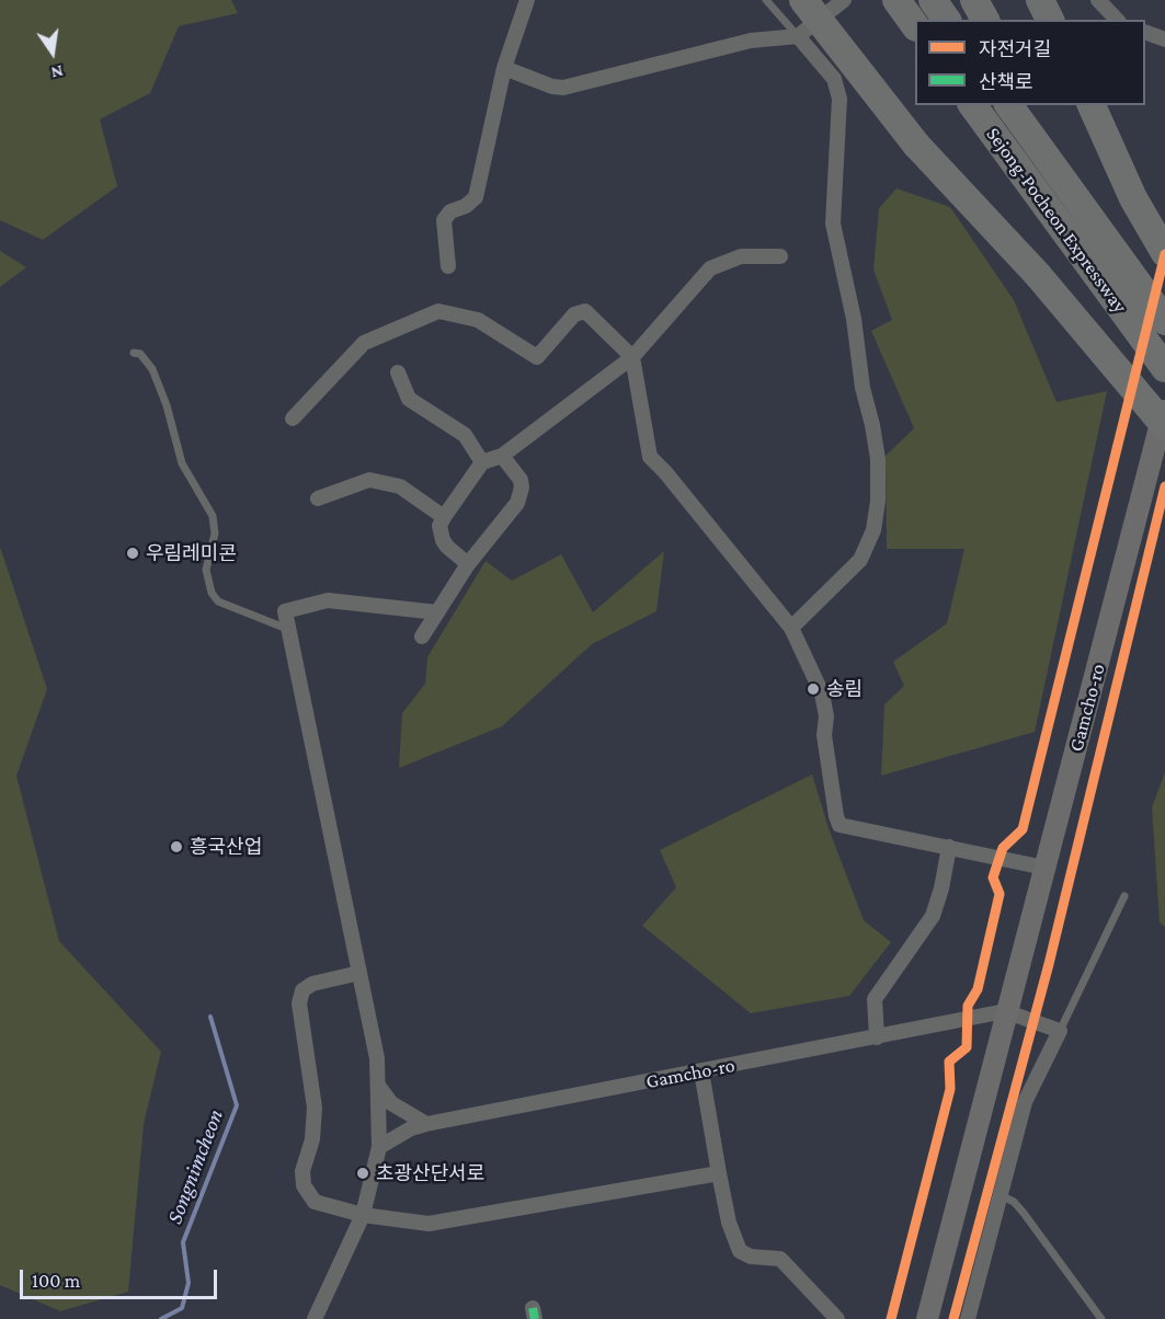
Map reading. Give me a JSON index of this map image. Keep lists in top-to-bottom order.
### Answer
{
  "streets": {
    "highway": ["Sejong-Pocheon Expressway"],
    "main road": ["Gamcho-ro"]
  },
  "water": ["Songnimcheon"],
  "places": [
    "우림레미콘",
    "송림",
    "흥국산업",
    "초광산단서로"
  ],
  "legend": ["자전거길", "산책로"],
  "scale_bar": "100 m",
  "north": "bottom"
}
